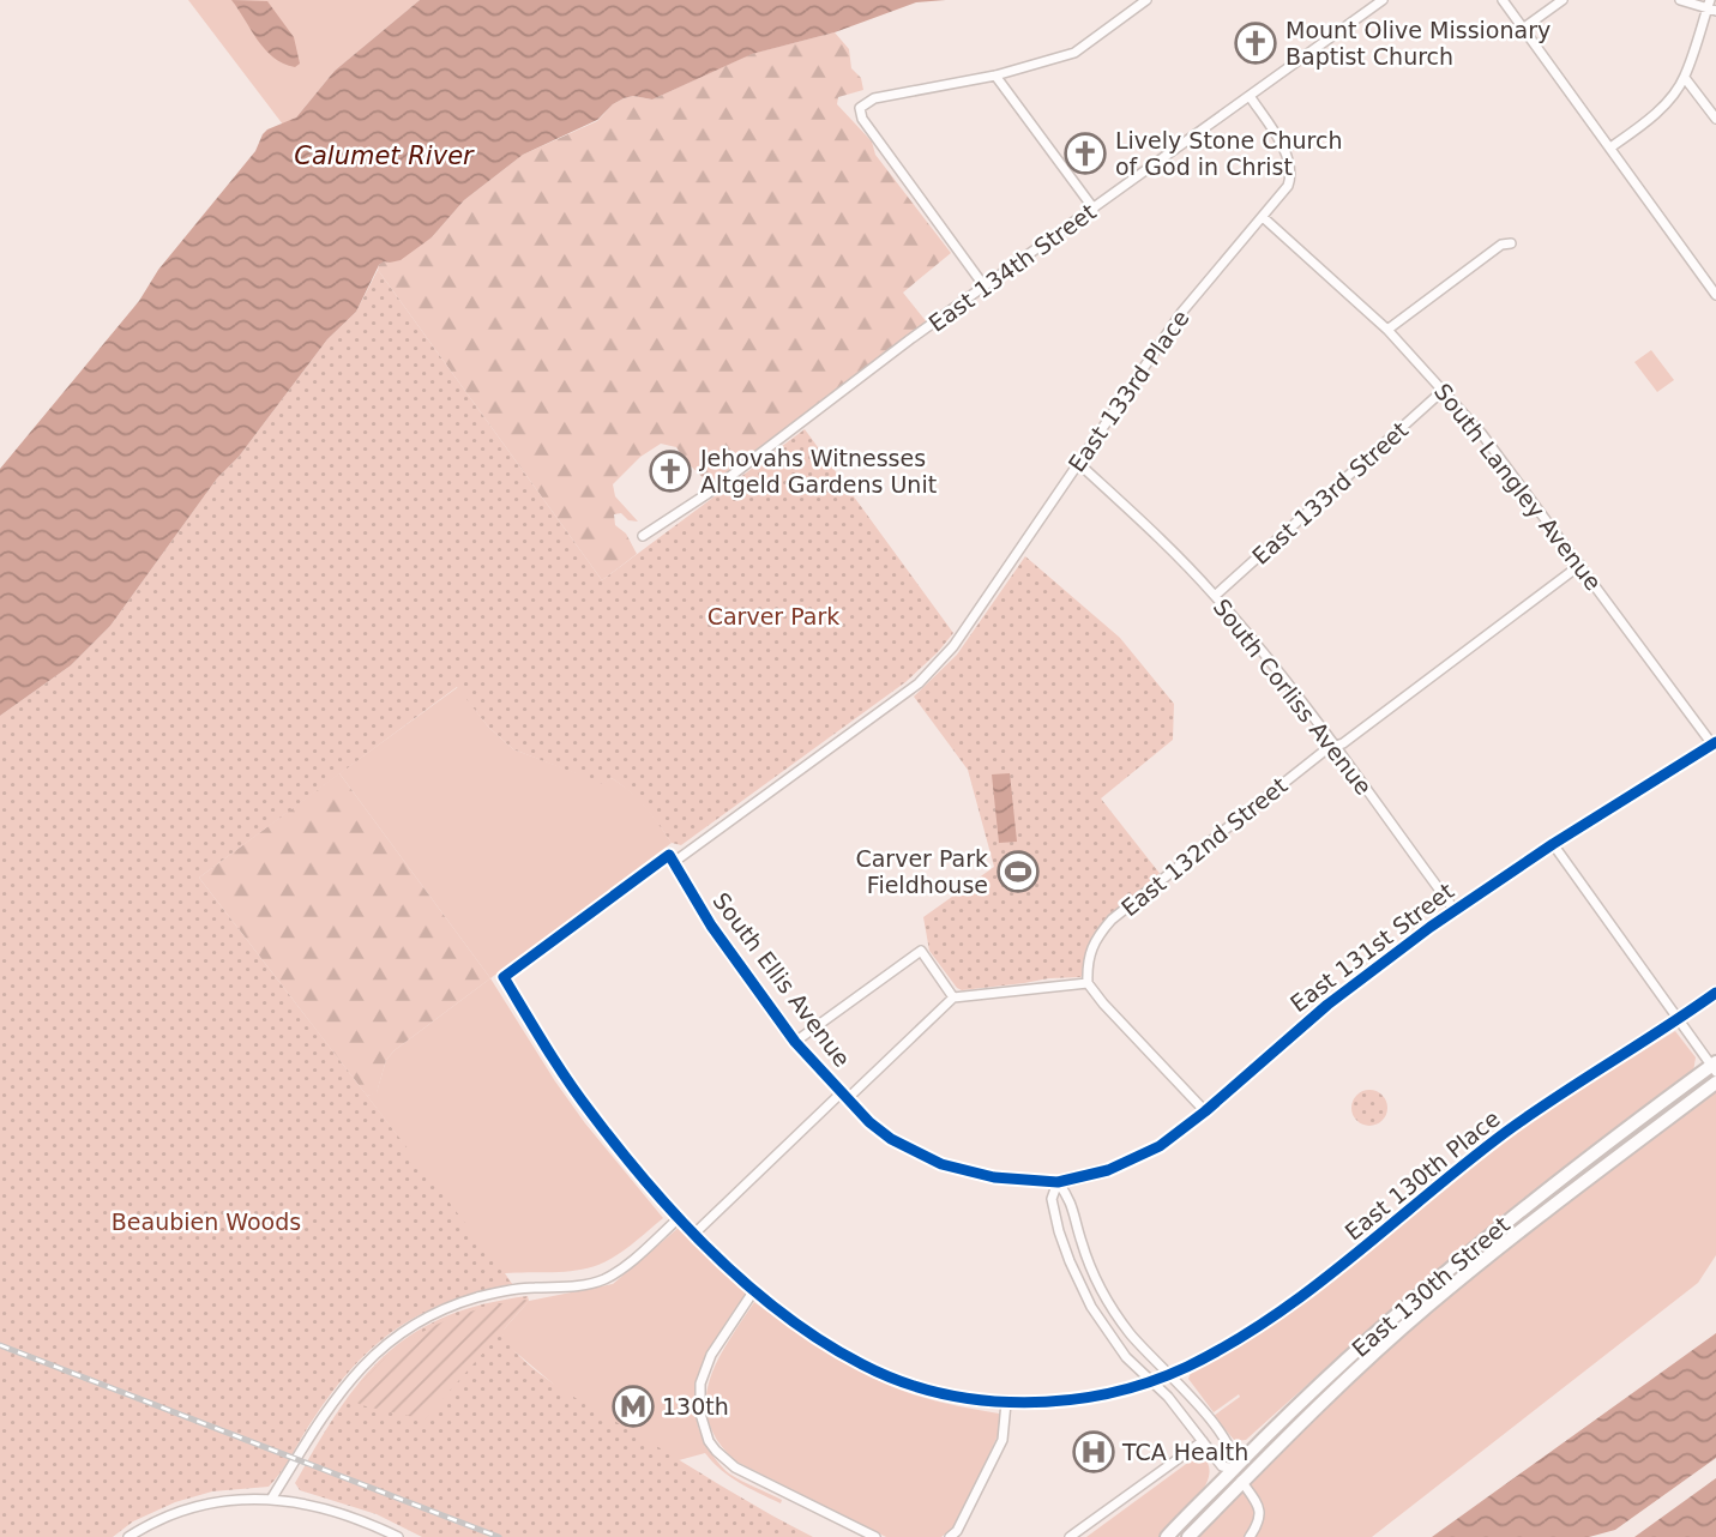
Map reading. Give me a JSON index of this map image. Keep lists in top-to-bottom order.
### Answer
{
  "streets": {
    "main road": ["East 130th Street"],
    "street": [
      "East 134th Street",
      "East 133rd Place",
      "South Langley Avenue",
      "East 133rd Street",
      "South Corliss Avenue",
      "East 132nd Street",
      "East 131st Street",
      "South Ellis Avenue",
      "East 130th Place"
    ]
  },
  "crossings": [
    ["East 134th Street", "East 133rd Place"],
    ["East 133rd Place", "South Langley Avenue"],
    ["East 133rd Place", "South Corliss Avenue"],
    ["East 133rd Place", "South Ellis Avenue"],
    ["East 133rd Place", "East 130th Place"],
    ["South Langley Avenue", "East 133rd Street"],
    ["South Langley Avenue", "East 132nd Street"],
    ["South Langley Avenue", "East 131st Street"],
    ["East 133rd Street", "South Corliss Avenue"],
    ["South Corliss Avenue", "East 132nd Street"],
    ["South Corliss Avenue", "East 131st Street"],
    ["East 131st Street", "South Ellis Avenue"],
    ["South Ellis Avenue", "East 130th Place"]
  ],
  "water": ["Calumet River"],
  "parks": ["Carver Park", "Beaubien Woods"],
  "places": {
    "church": ["Mount Olive Missionary Baptist Church", "Lively Stone Church of God in Christ", "Jehovahs Witnesses Altgeld Gardens Unit"],
    "sports": ["Carver Park Fieldhouse"],
    "metro station": ["130th"],
    "hospital": ["TCA Health"]
  }
}
